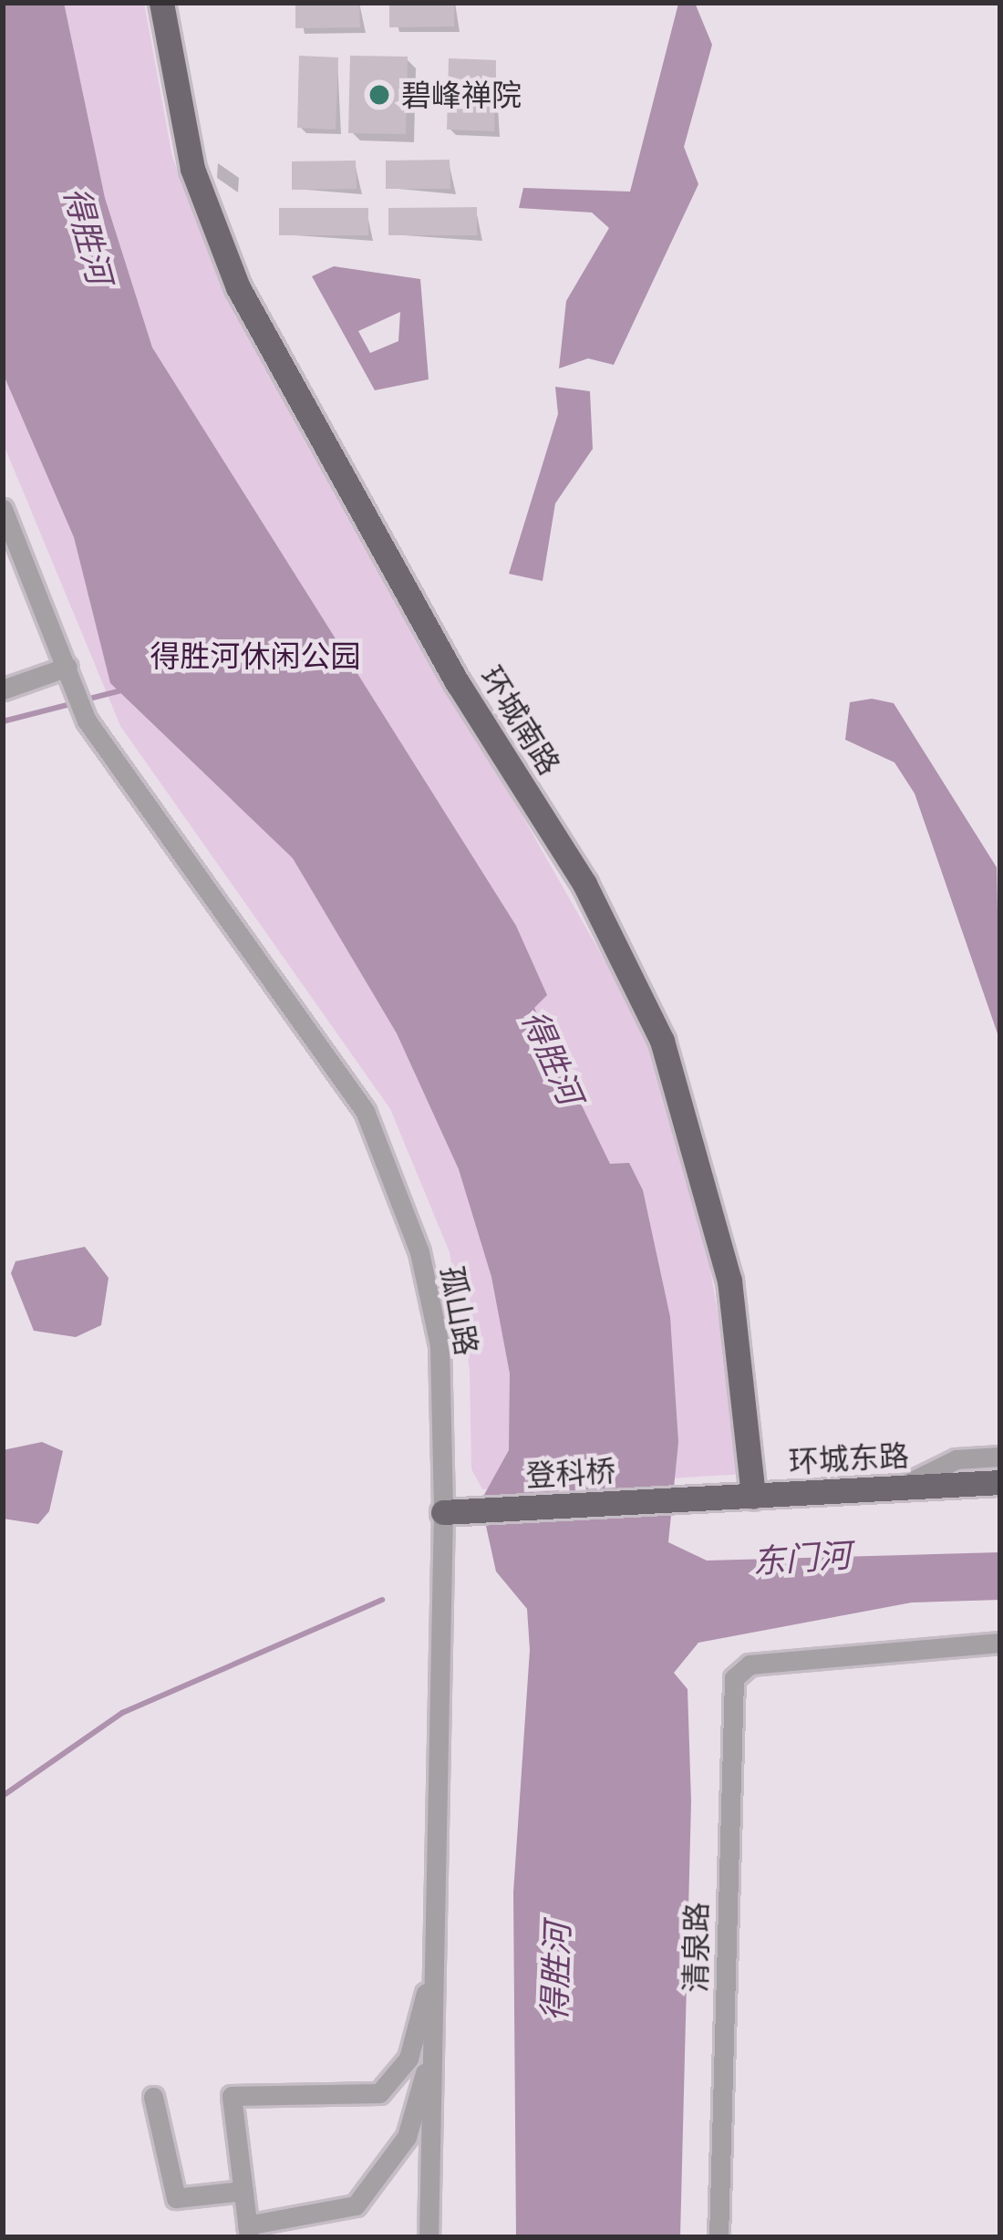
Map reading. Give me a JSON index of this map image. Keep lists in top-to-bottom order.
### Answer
{
  "streets": {
    "main road": ["环城南路", "环城东路", "登科桥"],
    "street": ["孤山路", "清泉路"]
  },
  "crossings": [
    ["环城南路", "环城东路"],
    ["孤山路", "登科桥"],
    ["环城东路", "登科桥"]
  ],
  "water": ["得胜河", "东门河"],
  "parks": ["得胜河休闲公园"],
  "places": ["碧峰禅院"]
}
